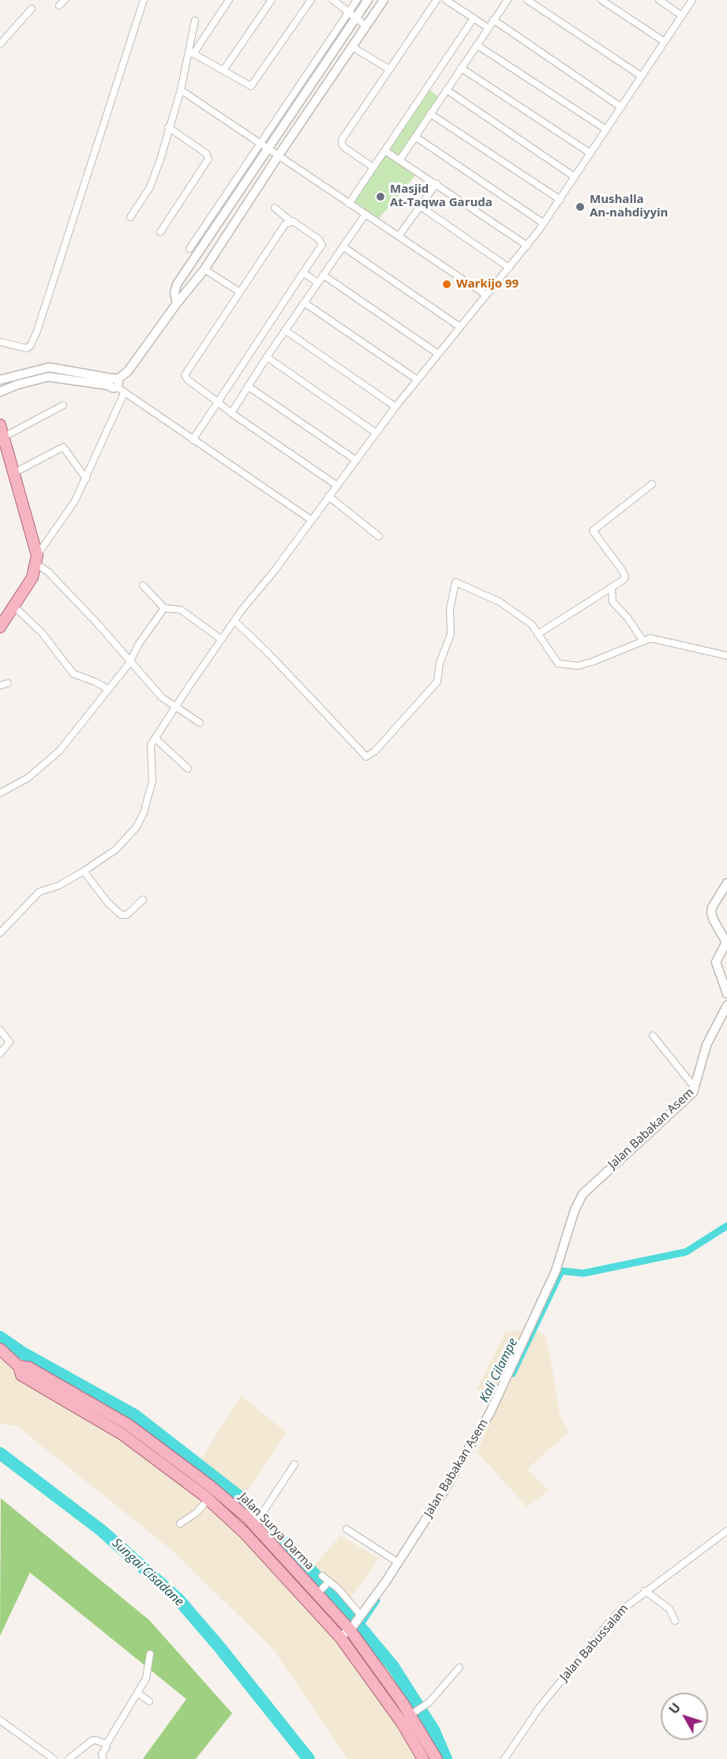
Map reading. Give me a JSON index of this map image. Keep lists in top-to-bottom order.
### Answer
{
  "streets": {
    "main road": ["Jalan Surya Darma"],
    "street": ["Jalan Babakan Asem", "Jalan Babussalam"]
  },
  "crossings": [
    ["Jalan Babakan Asem", "Jalan Surya Darma"]
  ],
  "water": ["Kali Cilampe", "Sungai Cisadane"],
  "places": ["Masjid At-Taqwa Garuda", "Mushalla An-nahdiyyin", "Warkijo 99"],
  "north": "top left"
}
